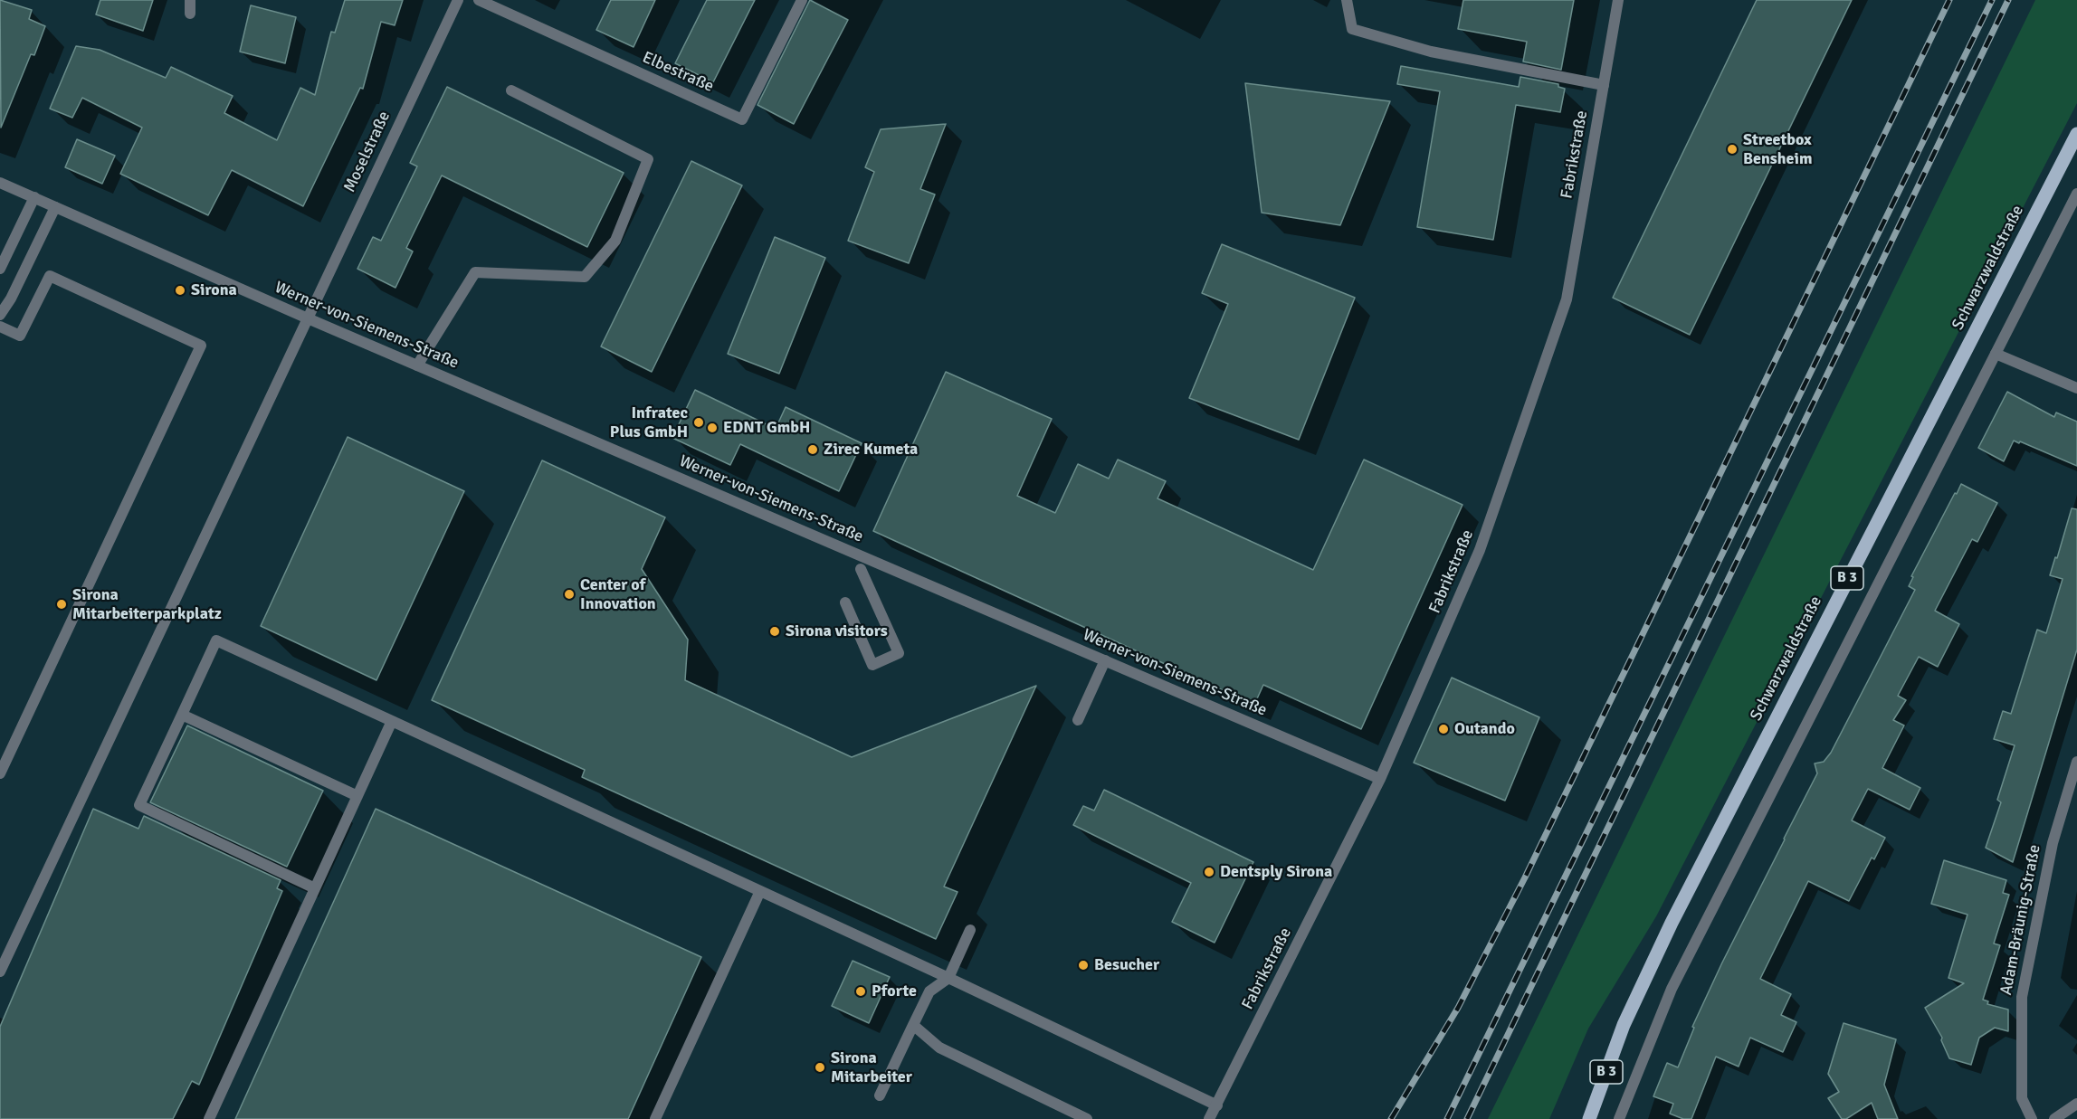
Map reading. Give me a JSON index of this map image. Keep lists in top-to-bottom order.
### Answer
{
  "streets": {
    "main road": ["Schwarzwaldstraße", "B 3"],
    "street": [
      "Elbestraße",
      "Moselstraße",
      "Fabrikstraße",
      "Werner-von-Siemens-Straße",
      "Adam-Bräunig-Straße"
    ]
  },
  "crossings": [
    ["Moselstraße", "Werner-von-Siemens-Straße"],
    ["Fabrikstraße", "Werner-von-Siemens-Straße"]
  ],
  "places": [
    "Streetbox Bensheim",
    "Sirona",
    "Infratec Plus GmbH",
    "EDNT GmbH",
    "Zirec Kumeta",
    "Center of Innovation",
    "Sirona Mitarbeiterparkplatz",
    "Sirona visitors",
    "Outando",
    "Dentsply Sirona",
    "Besucher",
    "Pforte",
    "Sirona Mitarbeiter"
  ]
}
